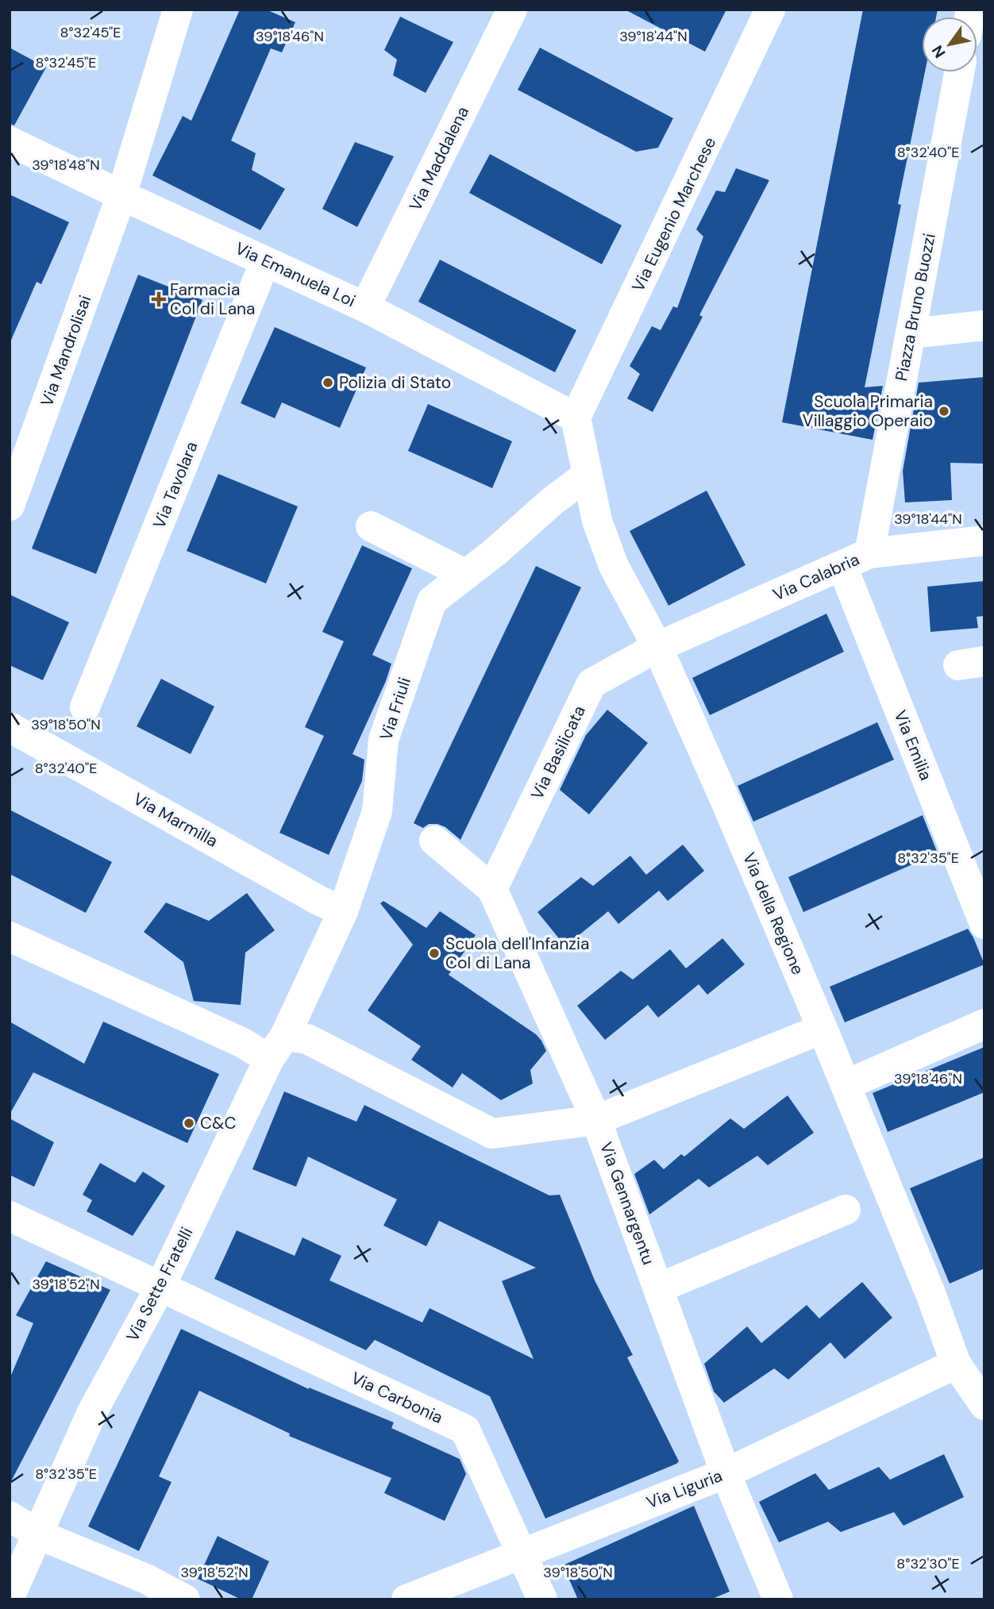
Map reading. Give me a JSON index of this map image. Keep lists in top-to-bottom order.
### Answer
{
  "streets": {
    "street": [
      "Via Maddalena",
      "Via Eugenio Marchese",
      "Via Emanuela Loi",
      "Piazza Bruno Buozzi",
      "Via Mandrolisai",
      "Via Tavolara",
      "Via Calabria",
      "Via Friuli",
      "Via Emilia",
      "Via Basilicata",
      "Via Marmilla",
      "Via della Regione",
      "Via Gennargentu",
      "Via Sette Fratelli",
      "Via Carbonia",
      "Via Liguria"
    ]
  },
  "crossings": [
    ["Via Maddalena", "Via Emanuela Loi"],
    ["Via Eugenio Marchese", "Via Emanuela Loi"],
    ["Via Eugenio Marchese", "Via della Regione"],
    ["Via Emanuela Loi", "Via Mandrolisai"],
    ["Via Emanuela Loi", "Via Tavolara"],
    ["Via Emanuela Loi", "Via della Regione"],
    ["Piazza Bruno Buozzi", "Via Calabria"],
    ["Via Calabria", "Via Emilia"],
    ["Via Calabria", "Via Basilicata"],
    ["Via Calabria", "Via della Regione"],
    ["Via Friuli", "Via Marmilla"],
    ["Via Friuli", "Via della Regione"],
    ["Via Friuli", "Via Gennargentu"],
    ["Via Friuli", "Via Sette Fratelli"],
    ["Via Basilicata", "Via della Regione"],
    ["Via della Regione", "Via Liguria"],
    ["Via Gennargentu", "Via Sette Fratelli"],
    ["Via Gennargentu", "Via Liguria"],
    ["Via Sette Fratelli", "Via Carbonia"],
    ["Via Carbonia", "Via Liguria"]
  ],
  "places": {
    "health": ["Farmacia Col di Lana"],
    "other": [
      "Polizia di Stato",
      "Scuola Primaria Villaggio Operaio",
      "Scuola dell'Infanzia Col di Lana",
      "C&C"
    ]
  },
  "north": "bottom left",
  "coordinates": [
    "8°32'45\"E",
    "39°18'46\"N",
    "39°18'44\"N",
    "8°32'40\"E",
    "39°18'48\"N",
    "39°18'50\"N",
    "8°32'35\"E",
    "39°18'52\"N",
    "8°32'30\"E"
  ]
}
